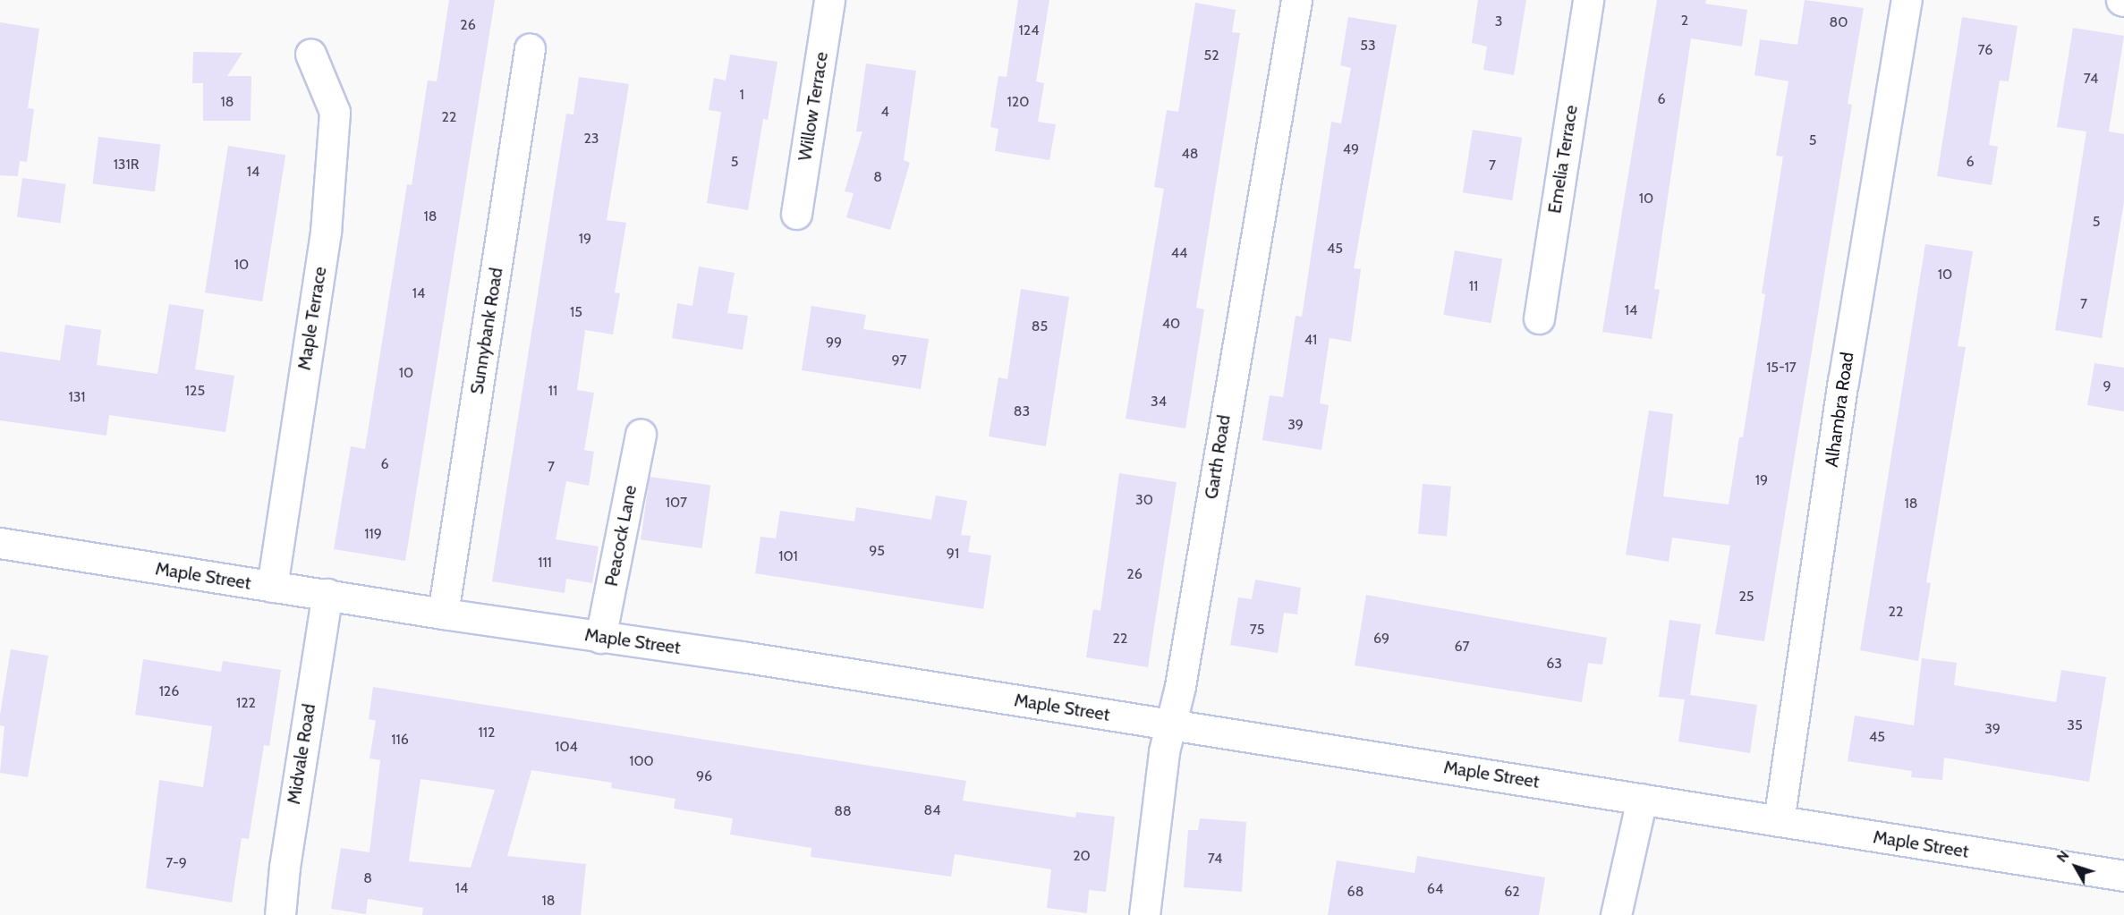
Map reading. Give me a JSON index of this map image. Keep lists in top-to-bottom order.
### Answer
{
  "streets": {
    "street": [
      "Willow Terrace",
      "Emelia Terrace",
      "Maple Terrace",
      "Sunnybank Road",
      "Alhambra Road",
      "Garth Road",
      "Peacock Lane",
      "Maple Street",
      "Midvale Road"
    ]
  },
  "crossings": [
    ["Maple Terrace", "Maple Street"],
    ["Sunnybank Road", "Maple Street"],
    ["Alhambra Road", "Maple Street"],
    ["Garth Road", "Maple Street"],
    ["Peacock Lane", "Maple Street"],
    ["Maple Street", "Midvale Road"]
  ],
  "house_numbers": [
    "2",
    "3",
    "80",
    "26",
    "124",
    "53",
    "76",
    "52",
    "74",
    "1",
    "6",
    "18",
    "120",
    "4",
    "22",
    "23",
    "5",
    "49",
    "48",
    "5",
    "6",
    "131R",
    "7",
    "14",
    "8",
    "10",
    "18",
    "5",
    "19",
    "45",
    "44",
    "10",
    "10",
    "11",
    "14",
    "7",
    "14",
    "15",
    "40",
    "85",
    "41",
    "99",
    "97",
    "15-17",
    "10",
    "9",
    "125",
    "11",
    "131",
    "34",
    "83",
    "39",
    "6",
    "7",
    "19",
    "30",
    "107",
    "18",
    "119",
    "95",
    "91",
    "101",
    "111",
    "26",
    "25",
    "22",
    "75",
    "22",
    "69",
    "67",
    "63",
    "126",
    "122",
    "35",
    "39",
    "112",
    "45",
    "116",
    "104",
    "100",
    "96",
    "84",
    "88",
    "20",
    "74",
    "7-9",
    "8",
    "14",
    "64",
    "68",
    "62",
    "18"
  ],
  "north": "top left"
}
